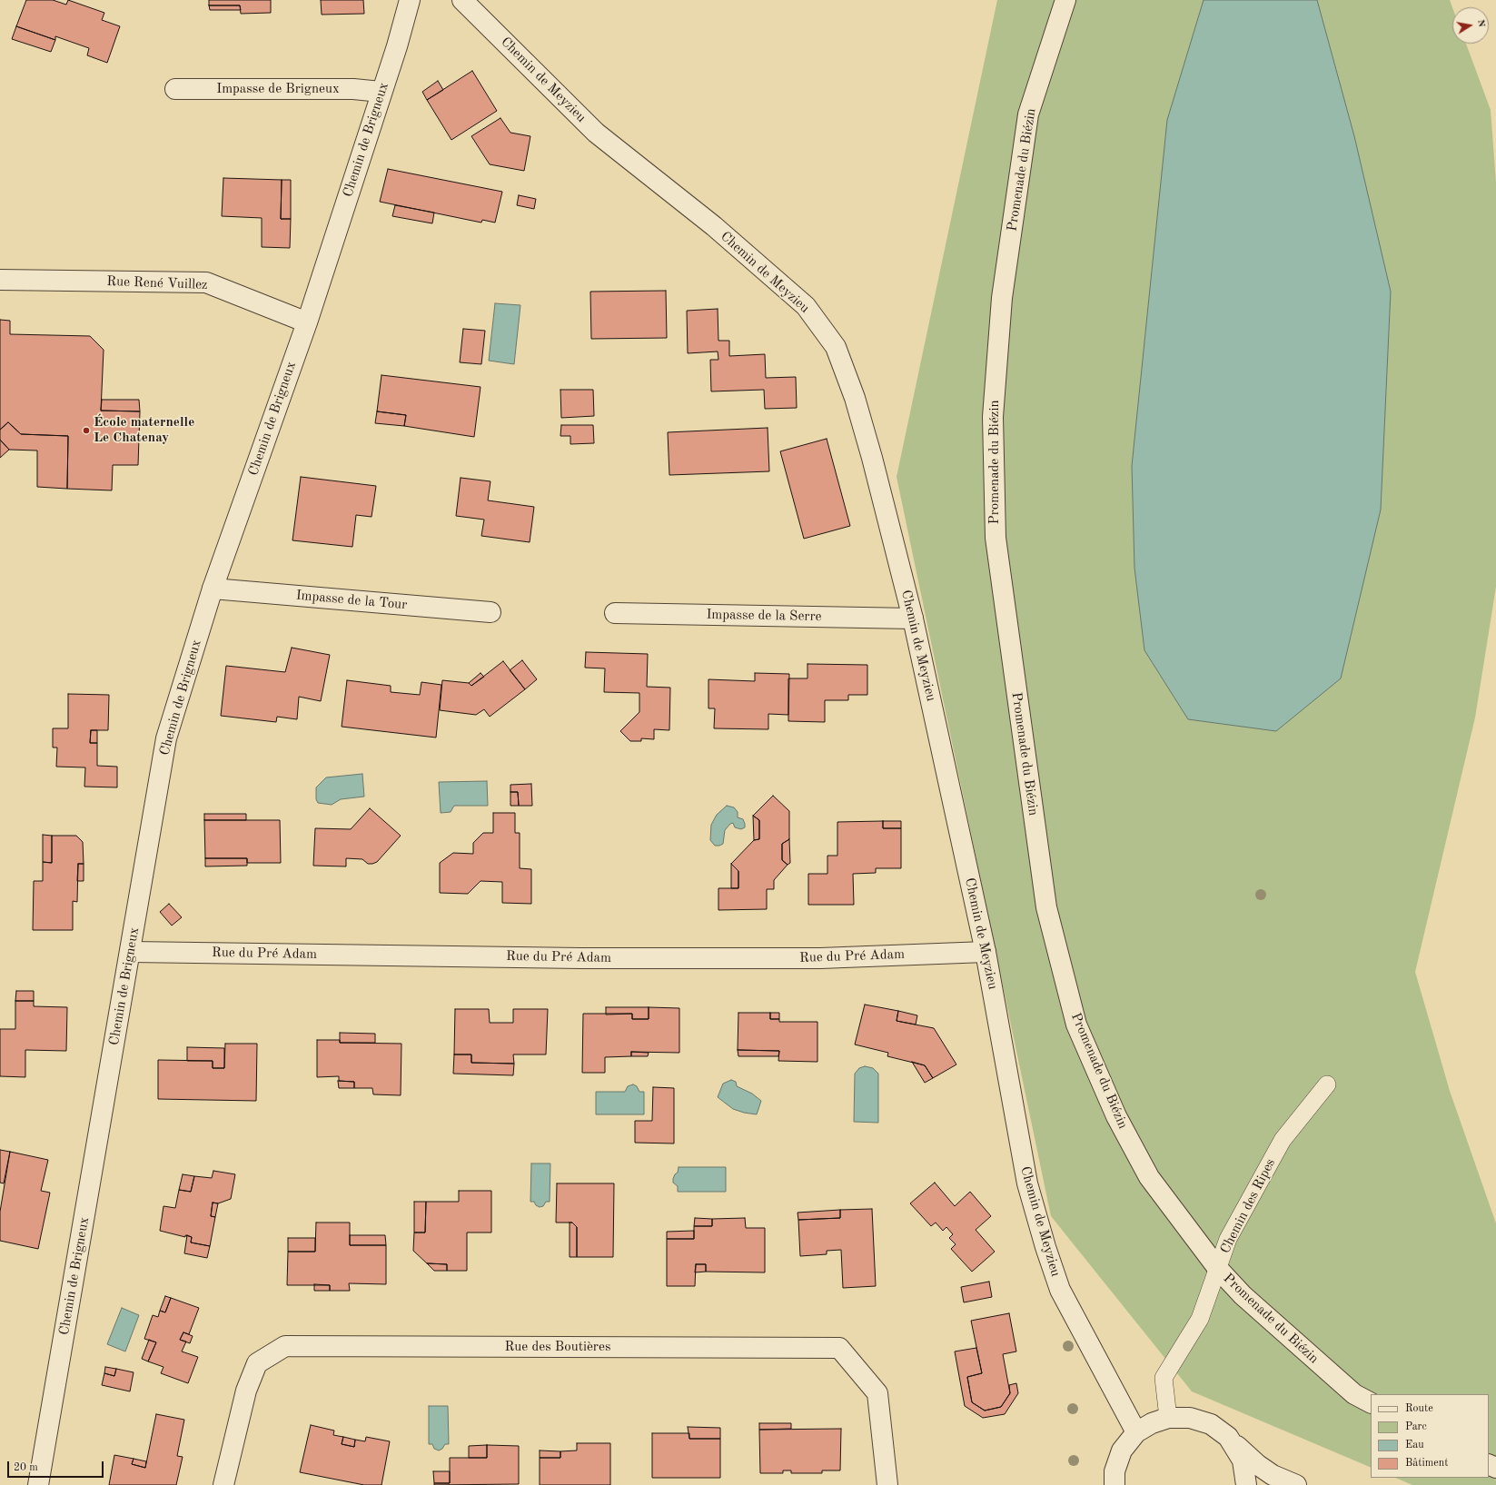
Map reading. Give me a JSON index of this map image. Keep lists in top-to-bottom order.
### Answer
{
  "streets": {
    "street": [
      "Chemin de Meyzieu",
      "Impasse de Brigneux",
      "Chemin de Brigneux",
      "Promenade du Biézin",
      "Rue René Vuillez",
      "Impasse de la Tour",
      "Impasse de la Serre",
      "Rue du Pré Adam",
      "Rue des Boutières"
    ],
    "lane": ["Chemin des Ripes"]
  },
  "crossings": [
    ["Chemin de Meyzieu", "Impasse de la Serre"],
    ["Chemin de Meyzieu", "Rue du Pré Adam"],
    ["Impasse de Brigneux", "Chemin de Brigneux"],
    ["Chemin de Brigneux", "Rue René Vuillez"],
    ["Chemin de Brigneux", "Impasse de la Tour"],
    ["Chemin de Brigneux", "Rue du Pré Adam"],
    ["Promenade du Biézin", "Chemin des Ripes"]
  ],
  "places": ["École maternelle Le Chatenay"],
  "legend": [
    "Route",
    "Parc",
    "Eau",
    "Bâtiment"
  ],
  "scale_bar": "20 m",
  "north": "right"
}
